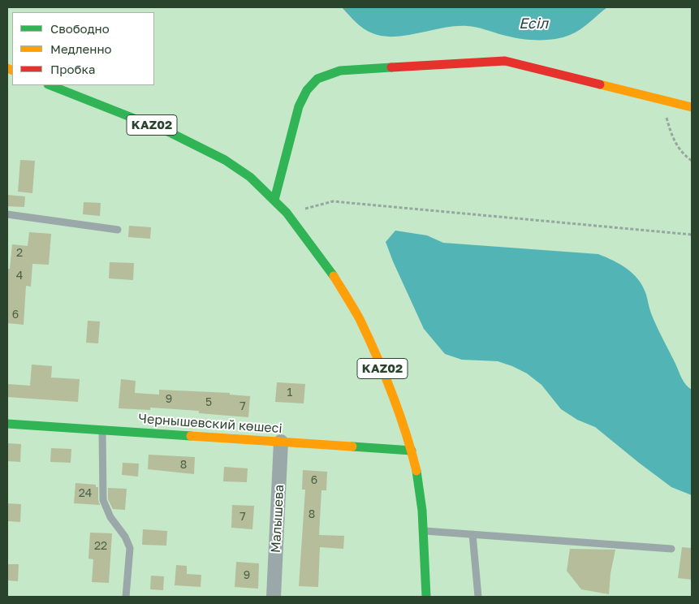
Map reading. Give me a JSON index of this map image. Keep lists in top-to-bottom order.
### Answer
{
  "streets": {
    "main road": ["KAZ02", "Чернышевский көшесі"],
    "street": ["Малышева"]
  },
  "crossings": [
    ["KAZ02", "Чернышевский көшесі"],
    ["Чернышевский көшесі", "Малышева"]
  ],
  "water": ["Есіл"],
  "house_numbers": [
    "2",
    "4",
    "6",
    "1",
    "9",
    "5",
    "7",
    "8",
    "6",
    "24",
    "8",
    "7",
    "22",
    "9"
  ],
  "legend": ["Свободно", "Медленно", "Пробка"]
}
